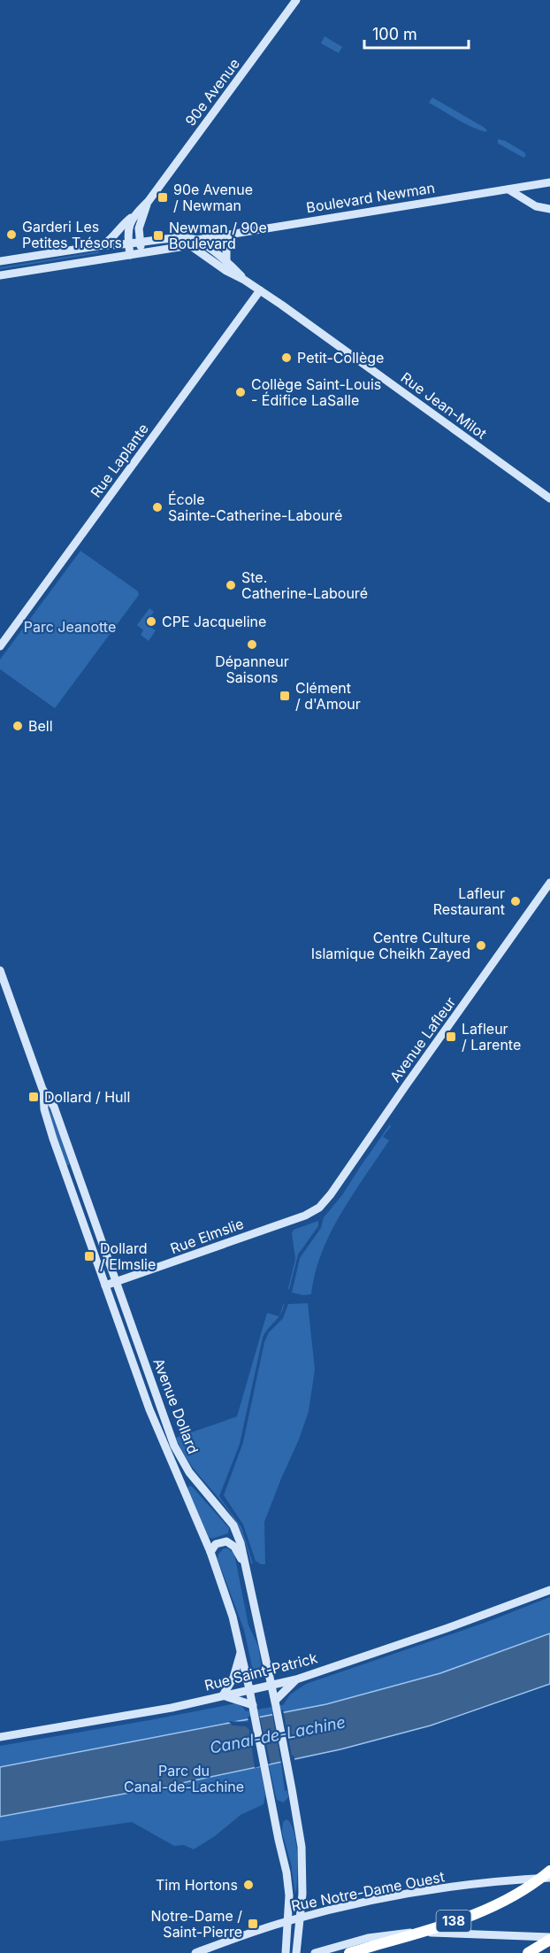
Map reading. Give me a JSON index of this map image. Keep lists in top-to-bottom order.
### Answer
{
  "streets": {
    "highway": ["138"],
    "main road": [
      "90e Avenue",
      "Boulevard Newman",
      "Rue Jean-Milot",
      "Rue Laplante",
      "Avenue Lafleur",
      "Rue Elmslie",
      "Avenue Dollard",
      "Rue Saint-Patrick",
      "Rue Notre-Dame Ouest"
    ]
  },
  "crossings": [
    ["90e Avenue", "Boulevard Newman"],
    ["Boulevard Newman", "Rue Jean-Milot"],
    ["Rue Jean-Milot", "Rue Laplante"],
    ["Avenue Lafleur", "Rue Elmslie"],
    ["Rue Elmslie", "Avenue Dollard"],
    ["Avenue Dollard", "Rue Saint-Patrick"],
    ["Avenue Dollard", "Rue Notre-Dame Ouest"]
  ],
  "water": ["Canal-de-Lachine"],
  "parks": ["Parc Jeanotte", "Parc du Canal-de-Lachine"],
  "places": {
    "transit": [
      "90e Avenue / Newman",
      "Newman / 90e Boulevard",
      "Clément / d'Amour",
      "Lafleur / Larente",
      "Dollard / Hull",
      "Dollard / Elmslie",
      "Notre-Dame / Saint-Pierre"
    ],
    "other": [
      "Garderi Les Petites Trésors",
      "Petit-Collège",
      "Collège Saint-Louis - Édifice LaSalle",
      "École Sainte-Catherine-Labouré",
      "Ste. Catherine-Labouré",
      "CPE Jacqueline",
      "Dépanneur Saisons",
      "Bell",
      "Lafleur Restaurant",
      "Centre Culture Islamique Cheikh Zayed",
      "Tim Hortons"
    ]
  },
  "scale_bar": "100 m"
}
